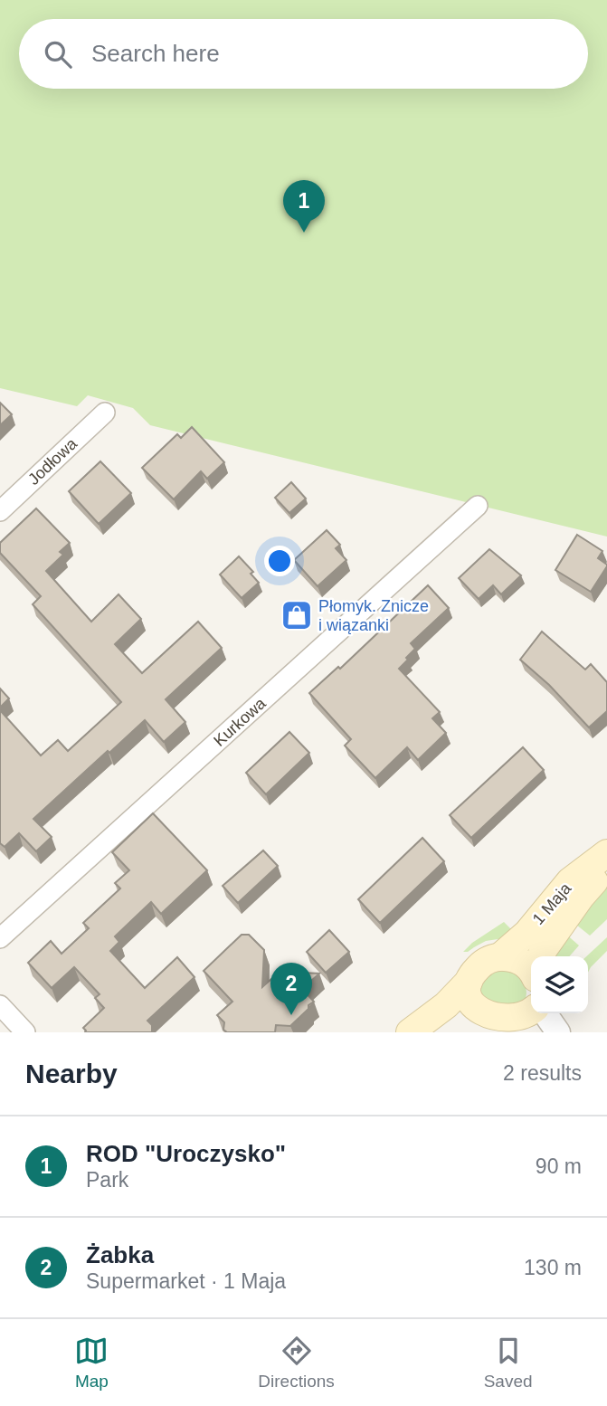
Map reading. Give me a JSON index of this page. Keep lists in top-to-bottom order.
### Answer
{
  "streets": {
    "main road": ["1 Maja"],
    "street": ["Jodłowa", "Kurkowa"]
  },
  "places": {
    "shop": ["Płomyk. Znicze i wiązanki"]
  },
  "page": {
    "search": "Search here",
    "pins": ["1", "2"],
    "heading": ["Nearby", "2 results"],
    "list": [
      {
        "mark": "1",
        "name": "ROD \"Uroczysko\"",
        "note": "Park",
        "value": "90 m"
      },
      {
        "mark": "2",
        "name": "Żabka",
        "note": "Supermarket · 1 Maja",
        "value": "130 m"
      }
    ],
    "nav": ["Map", "Directions", "Saved"]
  }
}
